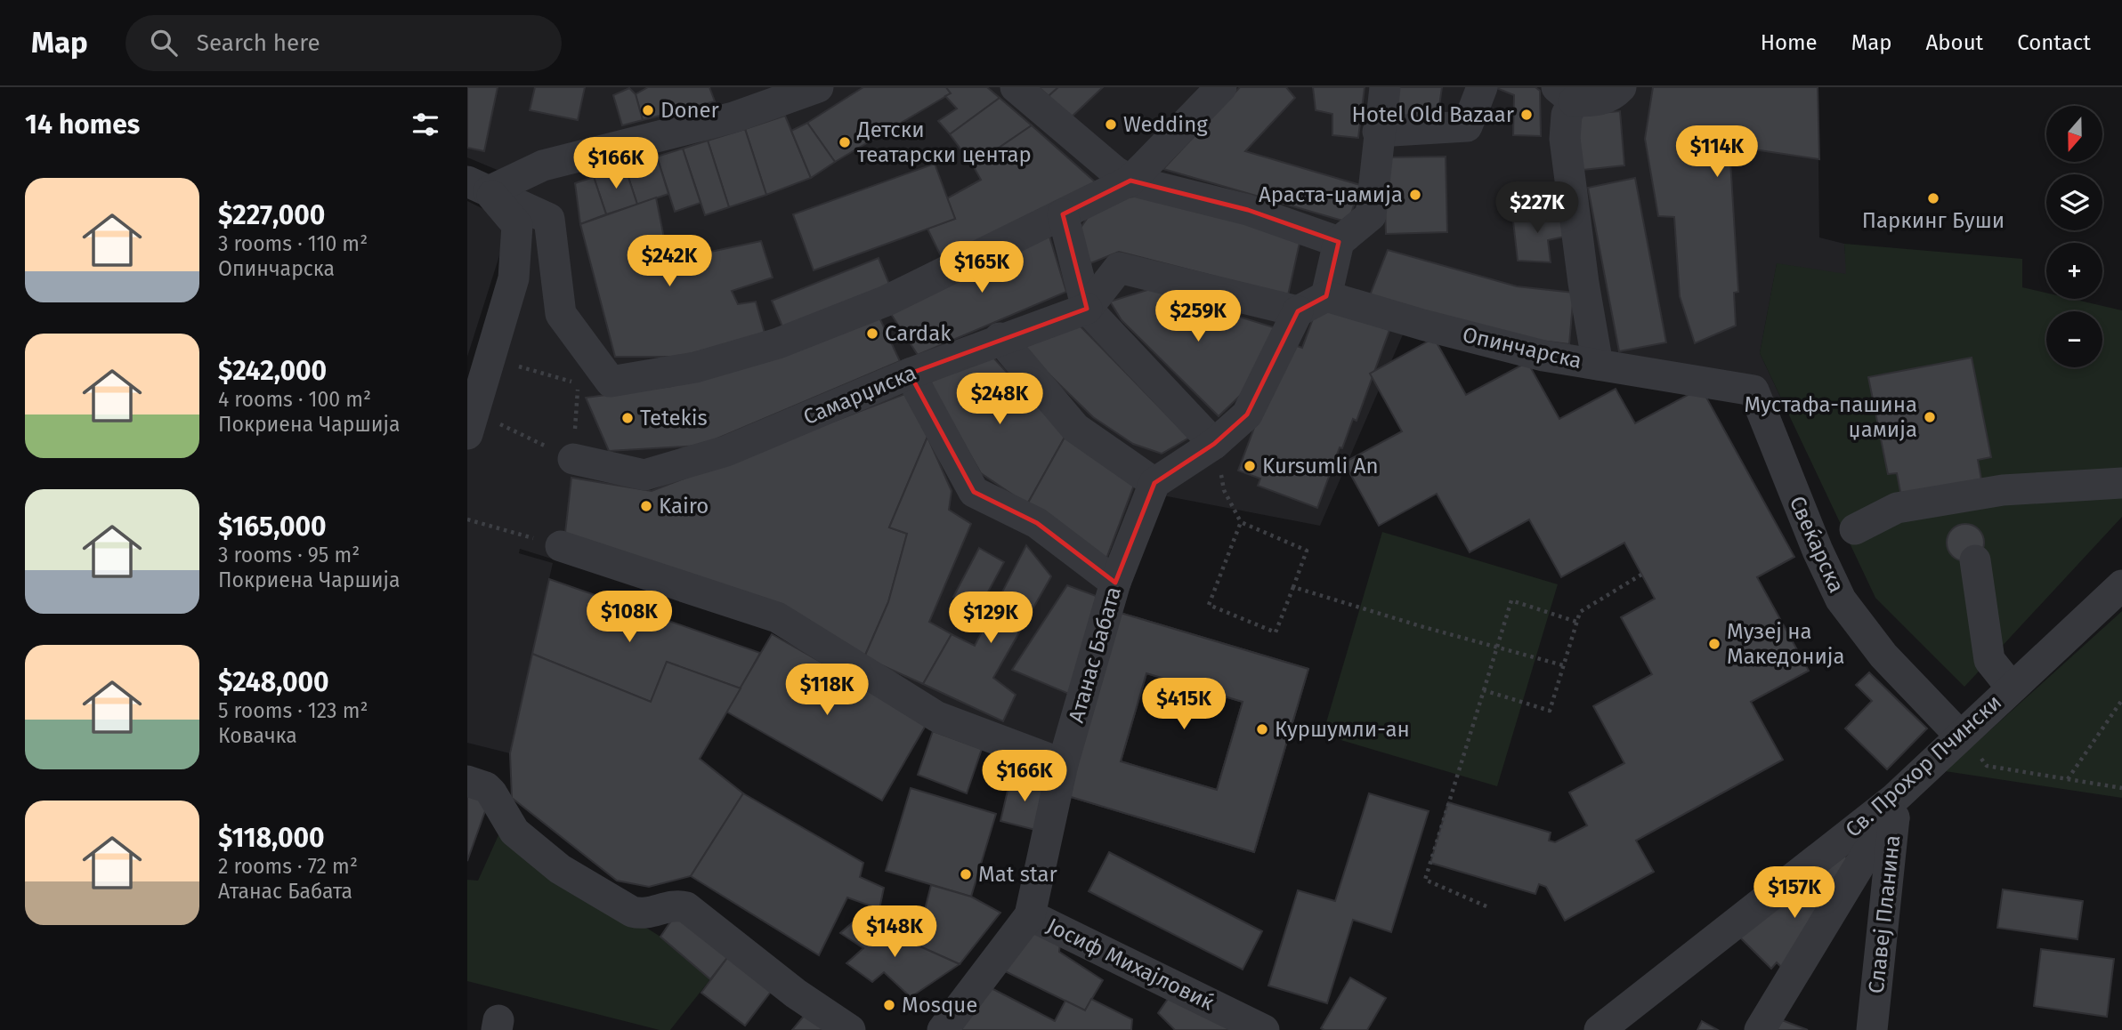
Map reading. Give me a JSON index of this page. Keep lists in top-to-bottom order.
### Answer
{
  "streets": {
    "street": [
      "Опинчарска",
      "Самарџиска",
      "Свеќарска",
      "Атанас Бабата",
      "Св. Прохор Пчински",
      "Славеј Планина",
      "Јосиф Михајловиќ"
    ]
  },
  "crossings": [
    ["Опинчарска", "Свеќарска"],
    ["Свеќарска", "Св. Прохор Пчински"],
    ["Атанас Бабата", "Јосиф Михајловиќ"],
    ["Св. Прохор Пчински", "Славеј Планина"]
  ],
  "places": [
    "Doner",
    "Hotel Old Bazaar",
    "Wedding",
    "Детски театарски центар",
    "Араста-џамија",
    "Паркинг Буши",
    "Cardak",
    "Мустафа-пашина џамија",
    "Tetekis",
    "Kursumli An",
    "Kairo",
    "Музеј на Македонија",
    "Куршумли-ан",
    "Mat star",
    "Mosque"
  ],
  "north": "bottom",
  "page": {
    "header": "Map",
    "search": "Search here",
    "nav": [
      "Home",
      "Map",
      "About",
      "Contact"
    ],
    "heading": "14 homes",
    "map_buttons": ["+", "−"],
    "price": [
      "$114K",
      "$166K",
      "$227K",
      "$242K",
      "$165K",
      "$259K",
      "$248K",
      "$108K",
      "$129K",
      "$118K",
      "$415K",
      "$166K",
      "$157K",
      "$148K"
    ],
    "list": [
      {
        "name": "$227,000",
        "note": "3 rooms · 110 m² · Опинчарска"
      },
      {
        "name": "$242,000",
        "note": "4 rooms · 100 m² · Покриена Чаршија"
      },
      {
        "name": "$165,000",
        "note": "3 rooms · 95 m² · Покриена Чаршија"
      },
      {
        "name": "$248,000",
        "note": "5 rooms · 123 m² · Ковачка"
      },
      {
        "name": "$118,000",
        "note": "2 rooms · 72 m² · Атанас Бабата"
      }
    ]
  }
}
